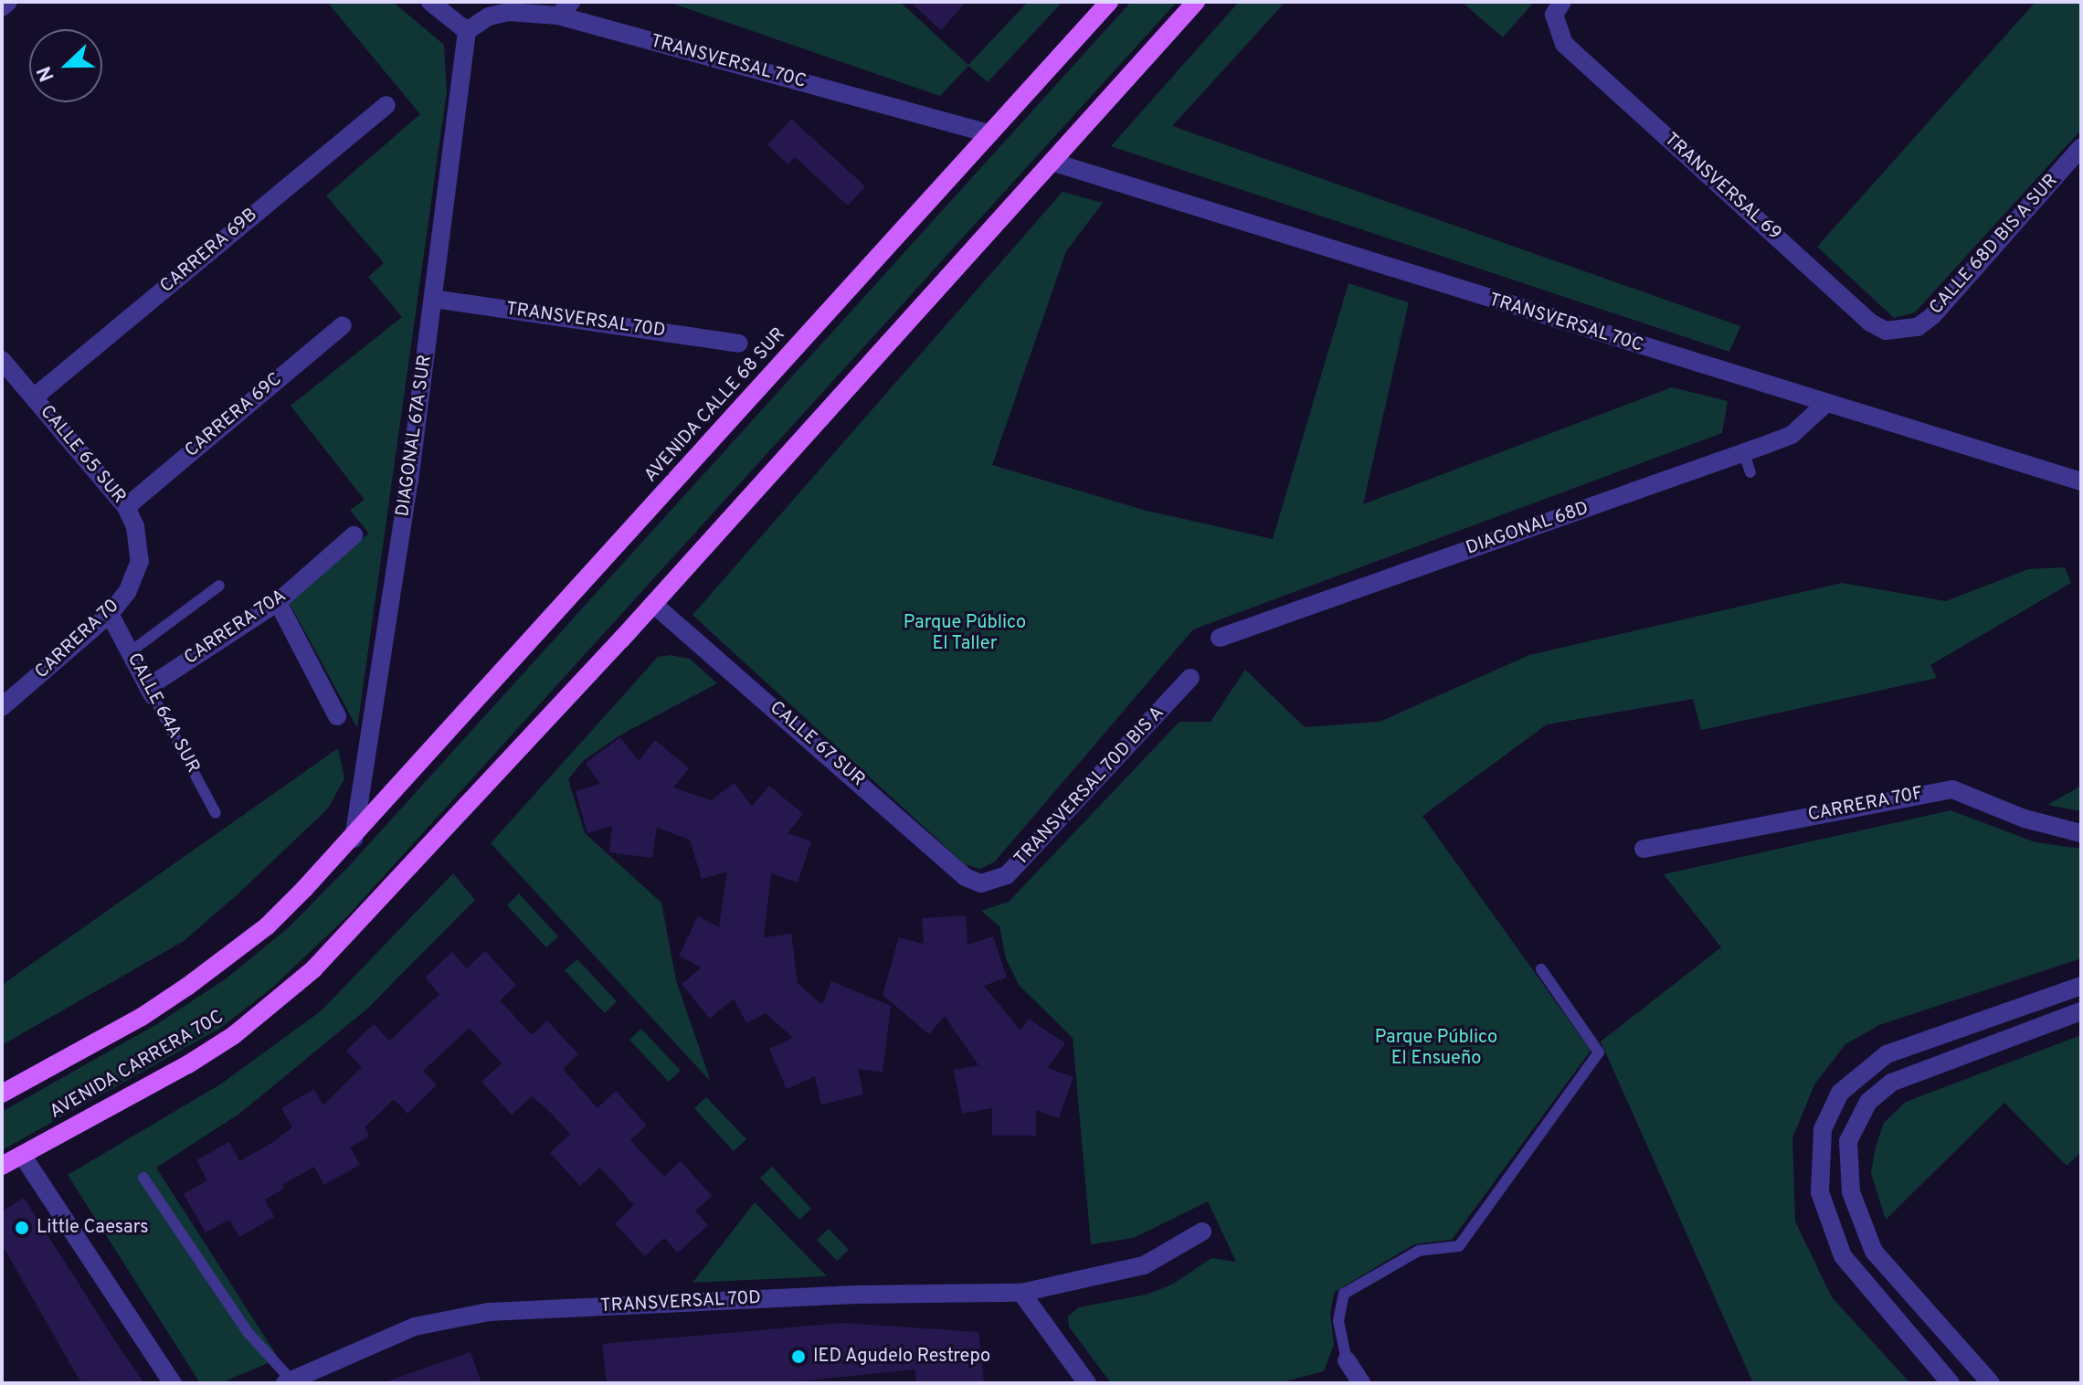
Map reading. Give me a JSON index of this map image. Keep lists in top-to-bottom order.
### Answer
{
  "streets": {
    "main road": ["AVENIDA CALLE 68 SUR", "AVENIDA CARRERA 70C"],
    "street": [
      "TRANSVERSAL 70C",
      "TRANSVERSAL 69",
      "CALLE 68D BIS A SUR",
      "CARRERA 69B",
      "TRANSVERSAL 70D",
      "CARRERA 69C",
      "DIAGONAL 67A SUR",
      "CALLE 65 SUR",
      "DIAGONAL 68D",
      "CARRERA 70A",
      "CARRERA 70",
      "CALLE 64A SUR",
      "CALLE 67 SUR",
      "TRANSVERSAL 70D BIS A",
      "CARRERA 70F"
    ]
  },
  "crossings": [
    ["TRANSVERSAL 70C", "AVENIDA CALLE 68 SUR"],
    ["TRANSVERSAL 70C", "DIAGONAL 67A SUR"],
    ["TRANSVERSAL 70C", "DIAGONAL 68D"],
    ["TRANSVERSAL 69", "CALLE 68D BIS A SUR"],
    ["CARRERA 69B", "CALLE 65 SUR"],
    ["TRANSVERSAL 70D", "DIAGONAL 67A SUR"],
    ["AVENIDA CALLE 68 SUR", "DIAGONAL 67A SUR"],
    ["CARRERA 69C", "CALLE 65 SUR"],
    ["CALLE 65 SUR", "CARRERA 70"],
    ["CARRERA 70A", "CALLE 64A SUR"],
    ["CARRERA 70", "CALLE 64A SUR"],
    ["CALLE 67 SUR", "TRANSVERSAL 70D BIS A"],
    ["CALLE 67 SUR", "AVENIDA CARRERA 70C"]
  ],
  "parks": ["Parque Público El Taller", "Parque Público El Ensueño"],
  "places": ["Little Caesars", "IED Agudelo Restrepo"],
  "north": "left"
}
